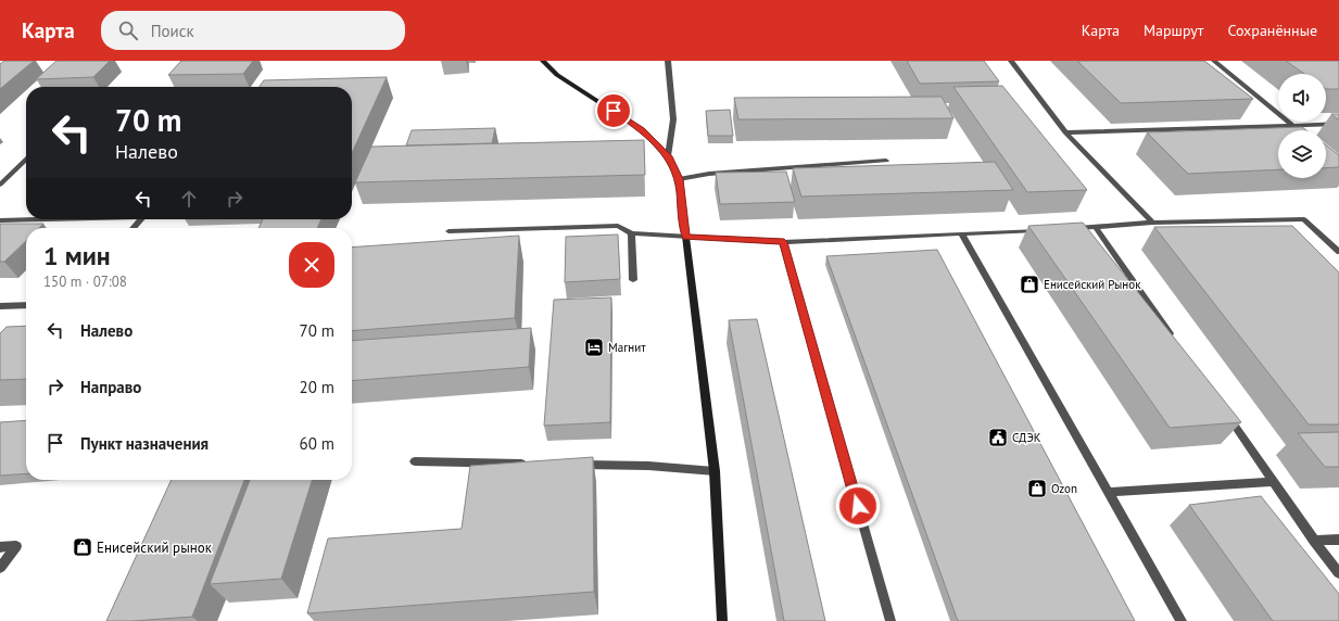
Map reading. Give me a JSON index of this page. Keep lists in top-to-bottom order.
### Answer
{
  "places": {
    "shop": ["Енисейский Рынок", "Ozon", "Енисейский рынок"],
    "hotel": ["Магнит"],
    "public building": ["СДЭК"]
  },
  "page": {
    "header": "Карта",
    "search": "Поиск",
    "nav": ["Карта", "Маршрут", "Сохранённые"],
    "turn": ["70 m", "Налево"],
    "heading": ["1 мин", "150 m · 07:08"],
    "list": [
      {
        "name": "Налево",
        "value": "70 m"
      },
      {
        "name": "Направо",
        "value": "20 m"
      },
      {
        "name": "Пункт назначения",
        "value": "60 m"
      }
    ]
  }
}
